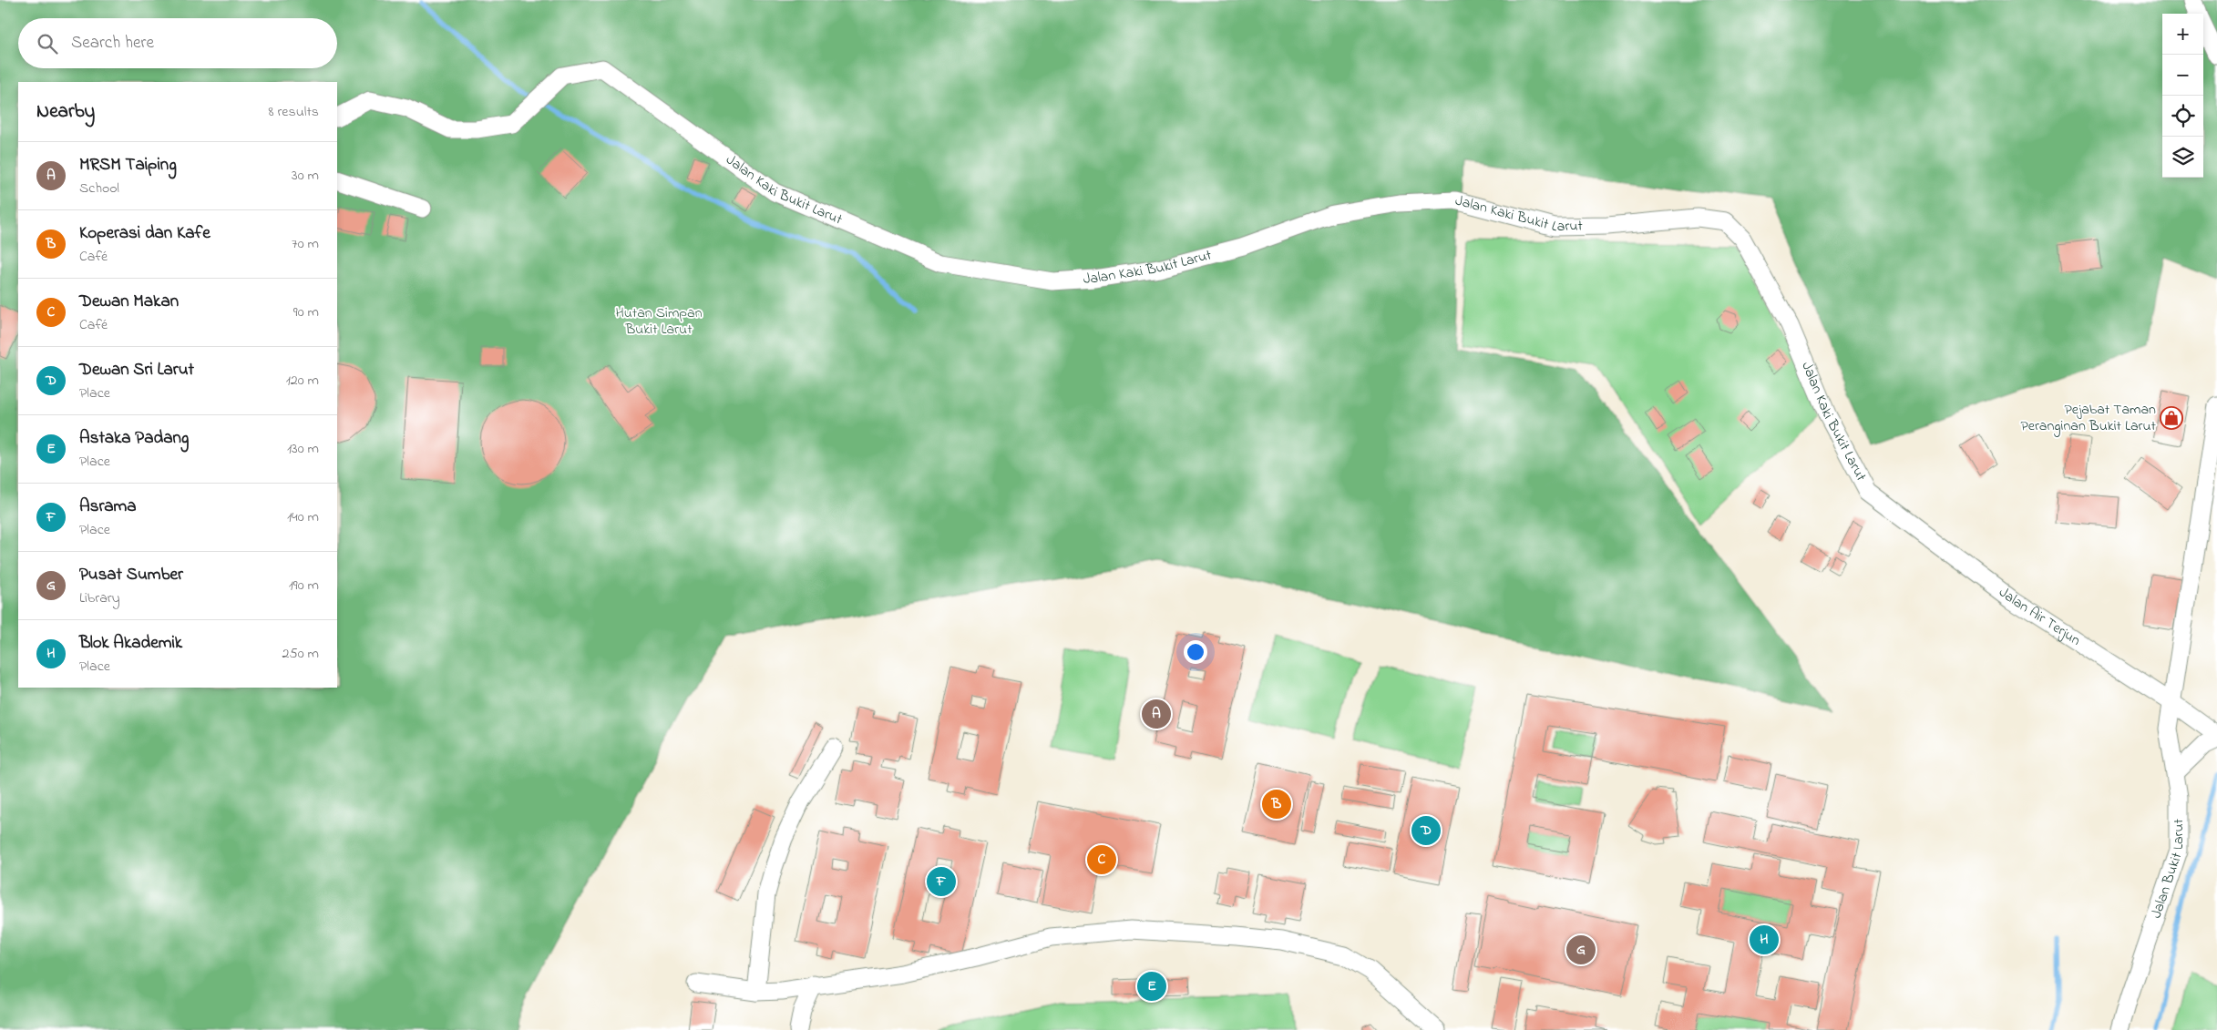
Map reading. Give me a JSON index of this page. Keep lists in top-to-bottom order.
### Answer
{
  "streets": {
    "street": ["Jalan Kaki Bukit Larut", "Jalan Air Terjun", "Jalan Bukit Larut"]
  },
  "crossings": [
    ["Jalan Kaki Bukit Larut", "Jalan Air Terjun"],
    ["Jalan Air Terjun", "Jalan Bukit Larut"]
  ],
  "parks": ["Hutan Simpan Bukit Larut"],
  "places": {
    "shop": ["Pejabat Taman Peranginan Bukit Larut"]
  },
  "page": {
    "map_buttons": ["+", "−"],
    "search": "Search here",
    "heading": ["Nearby", "8 results"],
    "list": [
      {
        "mark": "A",
        "name": "MRSM Taiping",
        "note": "School",
        "value": "30 m"
      },
      {
        "mark": "B",
        "name": "Koperasi dan Kafe",
        "note": "Café",
        "value": "70 m"
      },
      {
        "mark": "C",
        "name": "Dewan Makan",
        "note": "Café",
        "value": "90 m"
      },
      {
        "mark": "D",
        "name": "Dewan Sri Larut",
        "note": "Place",
        "value": "120 m"
      },
      {
        "mark": "E",
        "name": "Astaka Padang",
        "note": "Place",
        "value": "130 m"
      },
      {
        "mark": "F",
        "name": "Asrama",
        "note": "Place",
        "value": "140 m"
      },
      {
        "mark": "G",
        "name": "Pusat Sumber",
        "note": "Library",
        "value": "190 m"
      },
      {
        "mark": "H",
        "name": "Blok Akademik",
        "note": "Place",
        "value": "250 m"
      }
    ],
    "pins": [
      "A",
      "B",
      "D",
      "C",
      "F",
      "H",
      "G",
      "E"
    ]
  }
}
